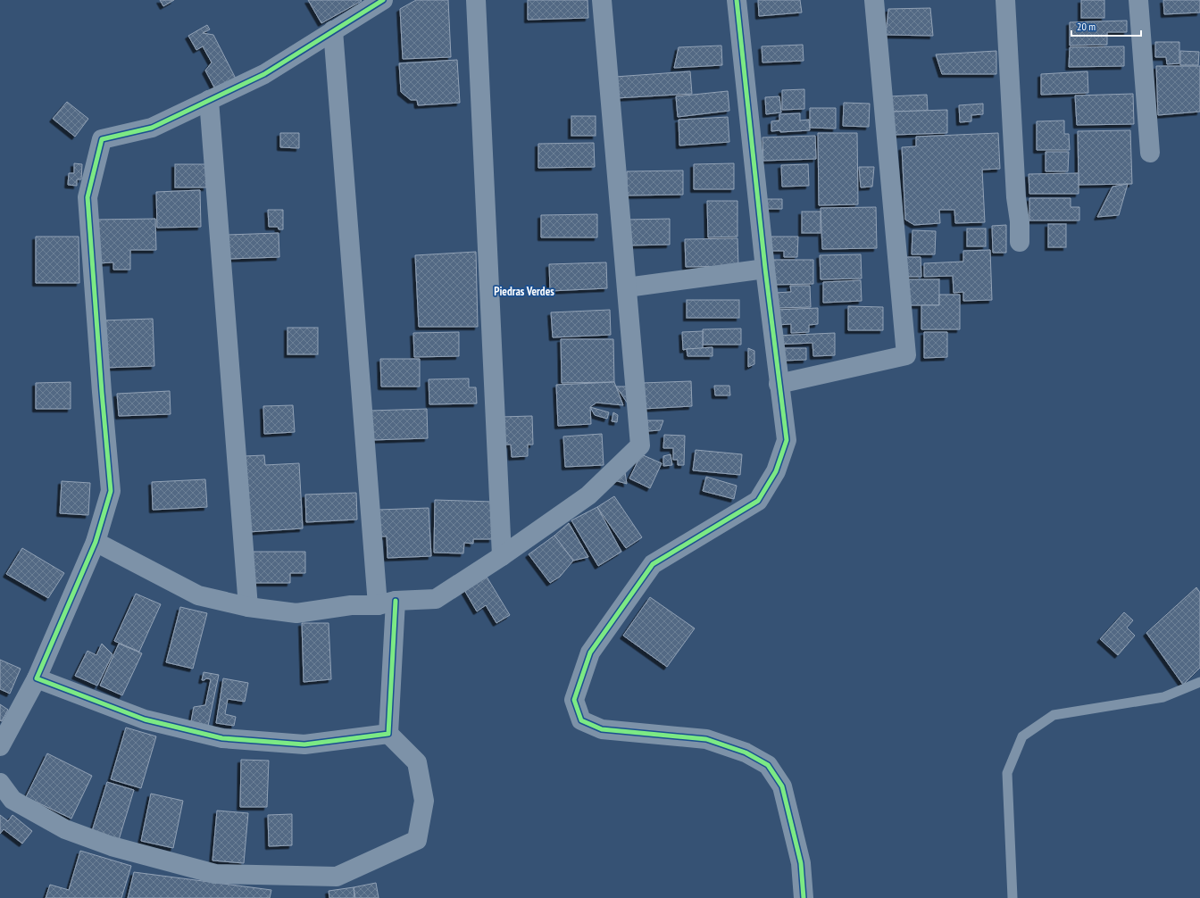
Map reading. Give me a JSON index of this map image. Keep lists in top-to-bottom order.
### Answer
{
  "districts": ["Piedras Verdes"],
  "scale_bar": "20 m"
}
